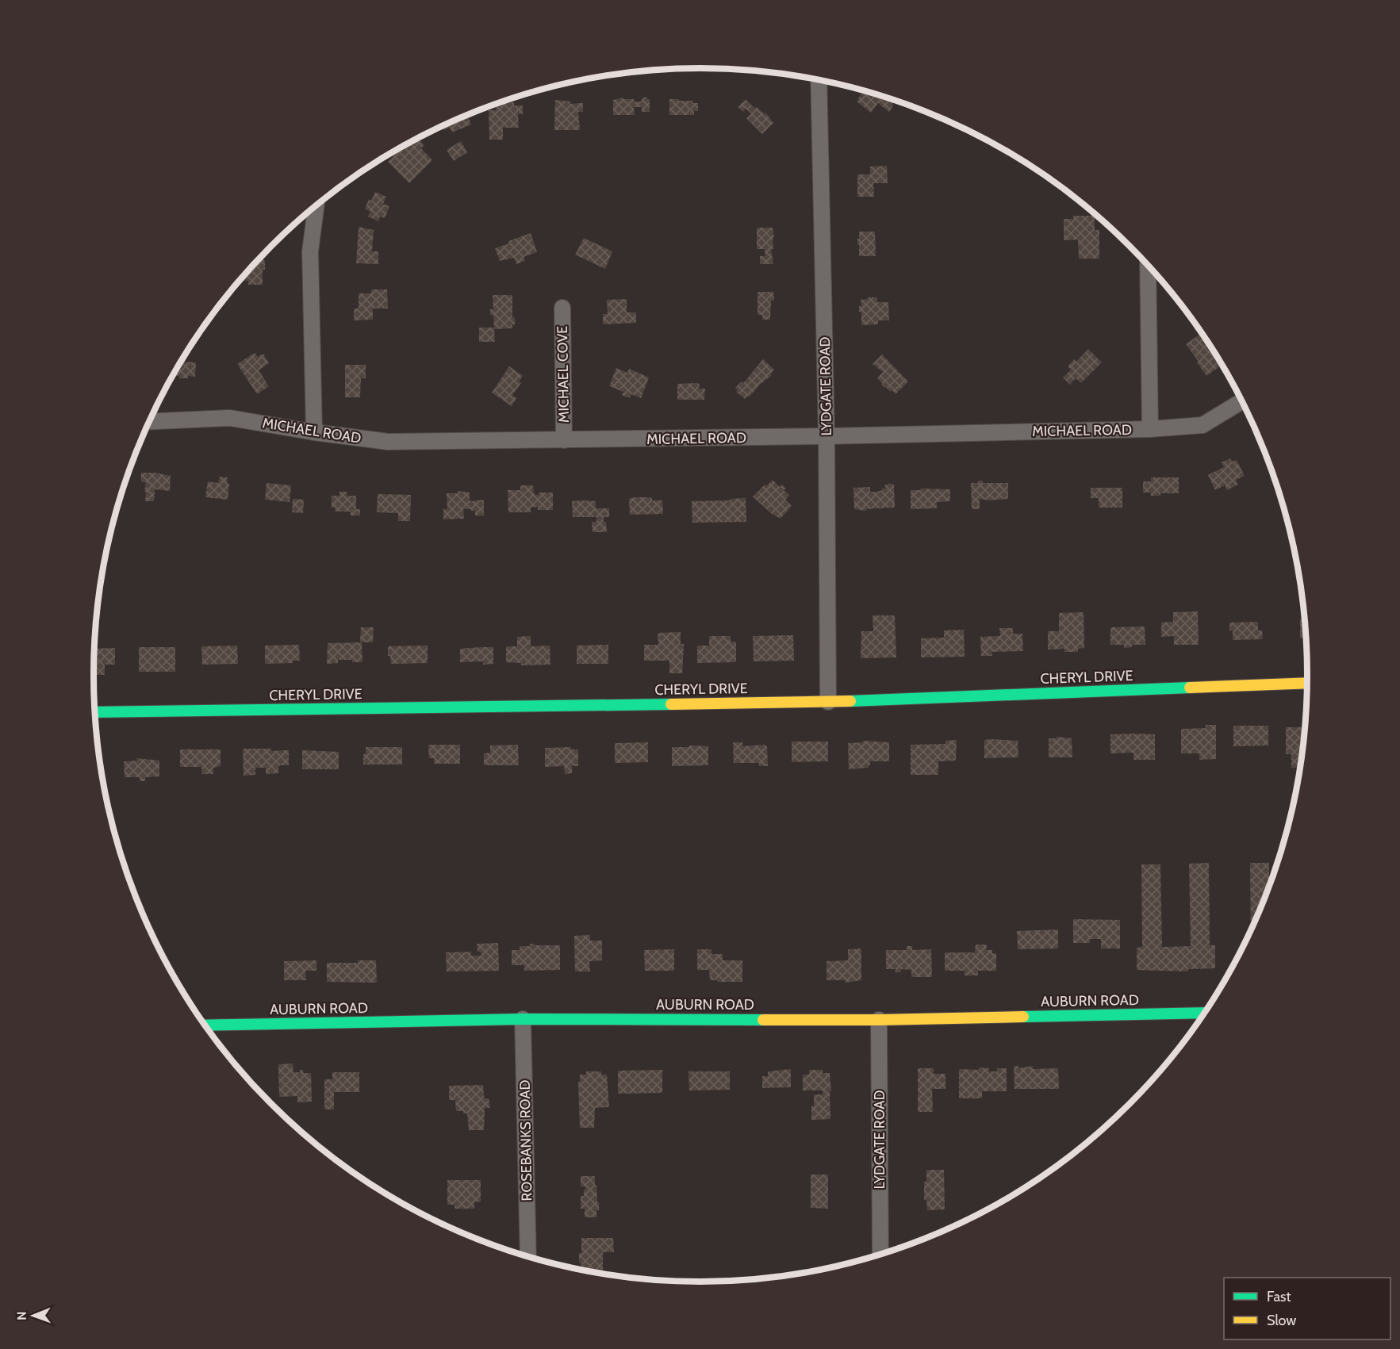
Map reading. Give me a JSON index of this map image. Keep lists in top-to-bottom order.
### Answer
{
  "streets": {
    "street": [
      "MICHAEL COVE",
      "LYDGATE ROAD",
      "MICHAEL ROAD",
      "CHERYL DRIVE",
      "AUBURN ROAD",
      "ROSEBANKS ROAD"
    ]
  },
  "crossings": [
    ["MICHAEL COVE", "MICHAEL ROAD"],
    ["LYDGATE ROAD", "MICHAEL ROAD"],
    ["LYDGATE ROAD", "CHERYL DRIVE"],
    ["LYDGATE ROAD", "AUBURN ROAD"],
    ["AUBURN ROAD", "ROSEBANKS ROAD"]
  ],
  "legend": ["Fast", "Slow"],
  "north": "left"
}
